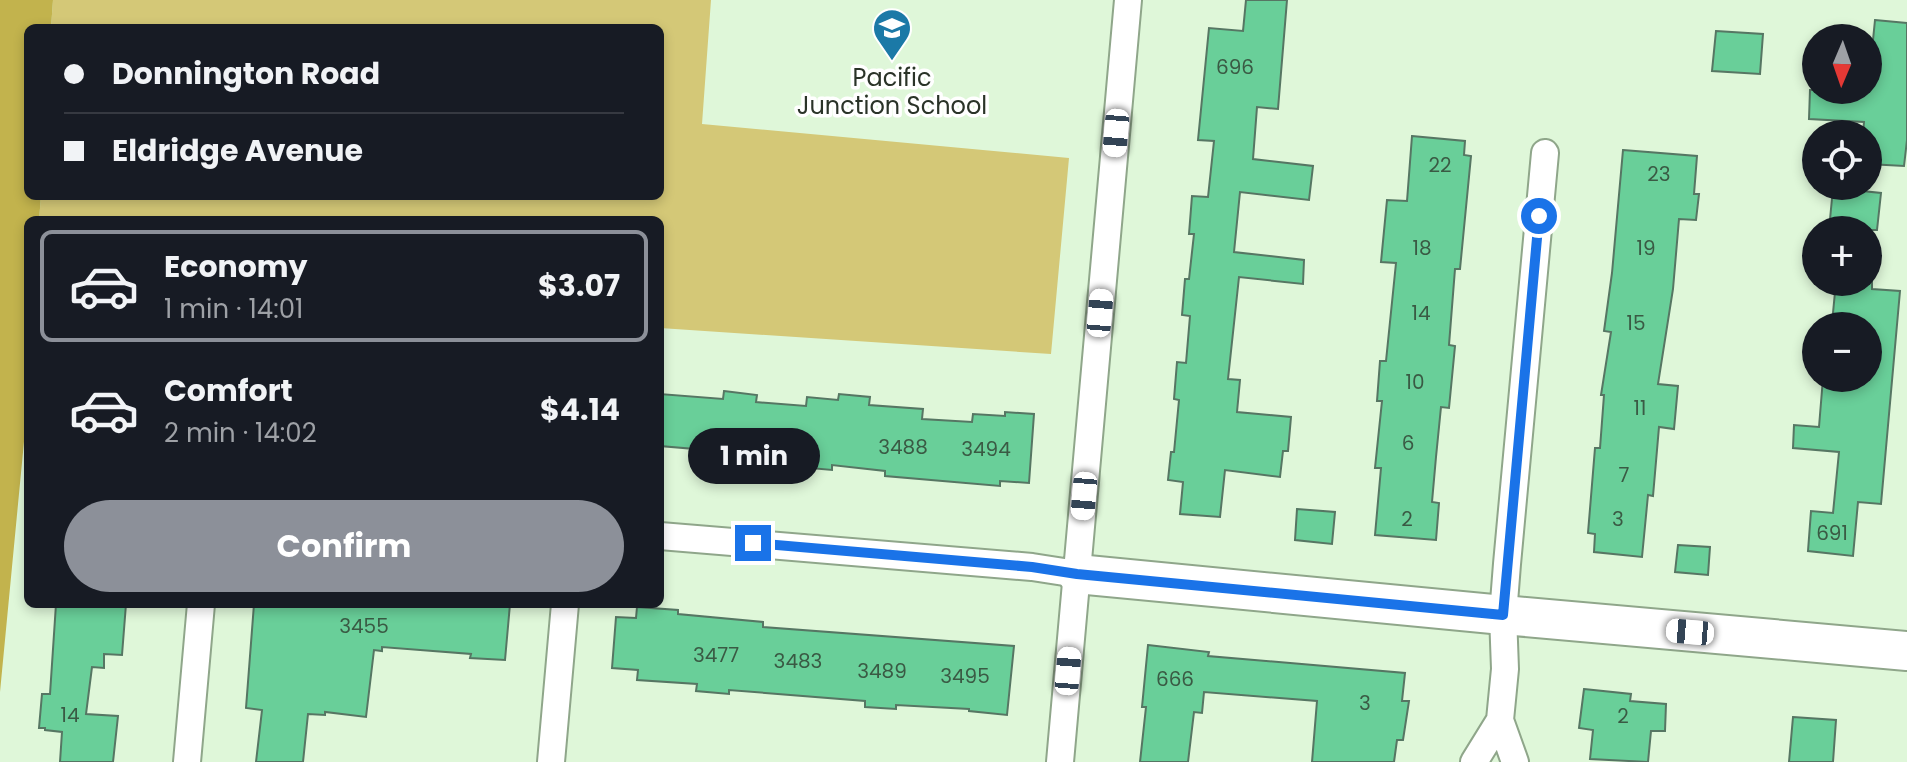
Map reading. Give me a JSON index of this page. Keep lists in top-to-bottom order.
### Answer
{
  "places": {
    "school or university": ["Pacific Junction School"]
  },
  "house_numbers": [
    "696",
    "22",
    "23",
    "18",
    "19",
    "14",
    "15",
    "10",
    "11",
    "6",
    "3488",
    "3494",
    "7",
    "2",
    "3",
    "691",
    "3455",
    "3477",
    "3483",
    "3489",
    "3495",
    "666",
    "3",
    "14",
    "2"
  ],
  "north": "bottom",
  "page": {
    "map_buttons": ["+", "−"],
    "banner": ["Donnington Road", "Eldridge Avenue"],
    "list": [
      {
        "name": "Economy",
        "note": "1 min · 14:01",
        "value": "$3.07"
      },
      {
        "name": "Comfort",
        "note": "2 min · 14:02",
        "value": "$4.14"
      }
    ],
    "bubble": "1 min",
    "buttons": "Confirm"
  }
}
